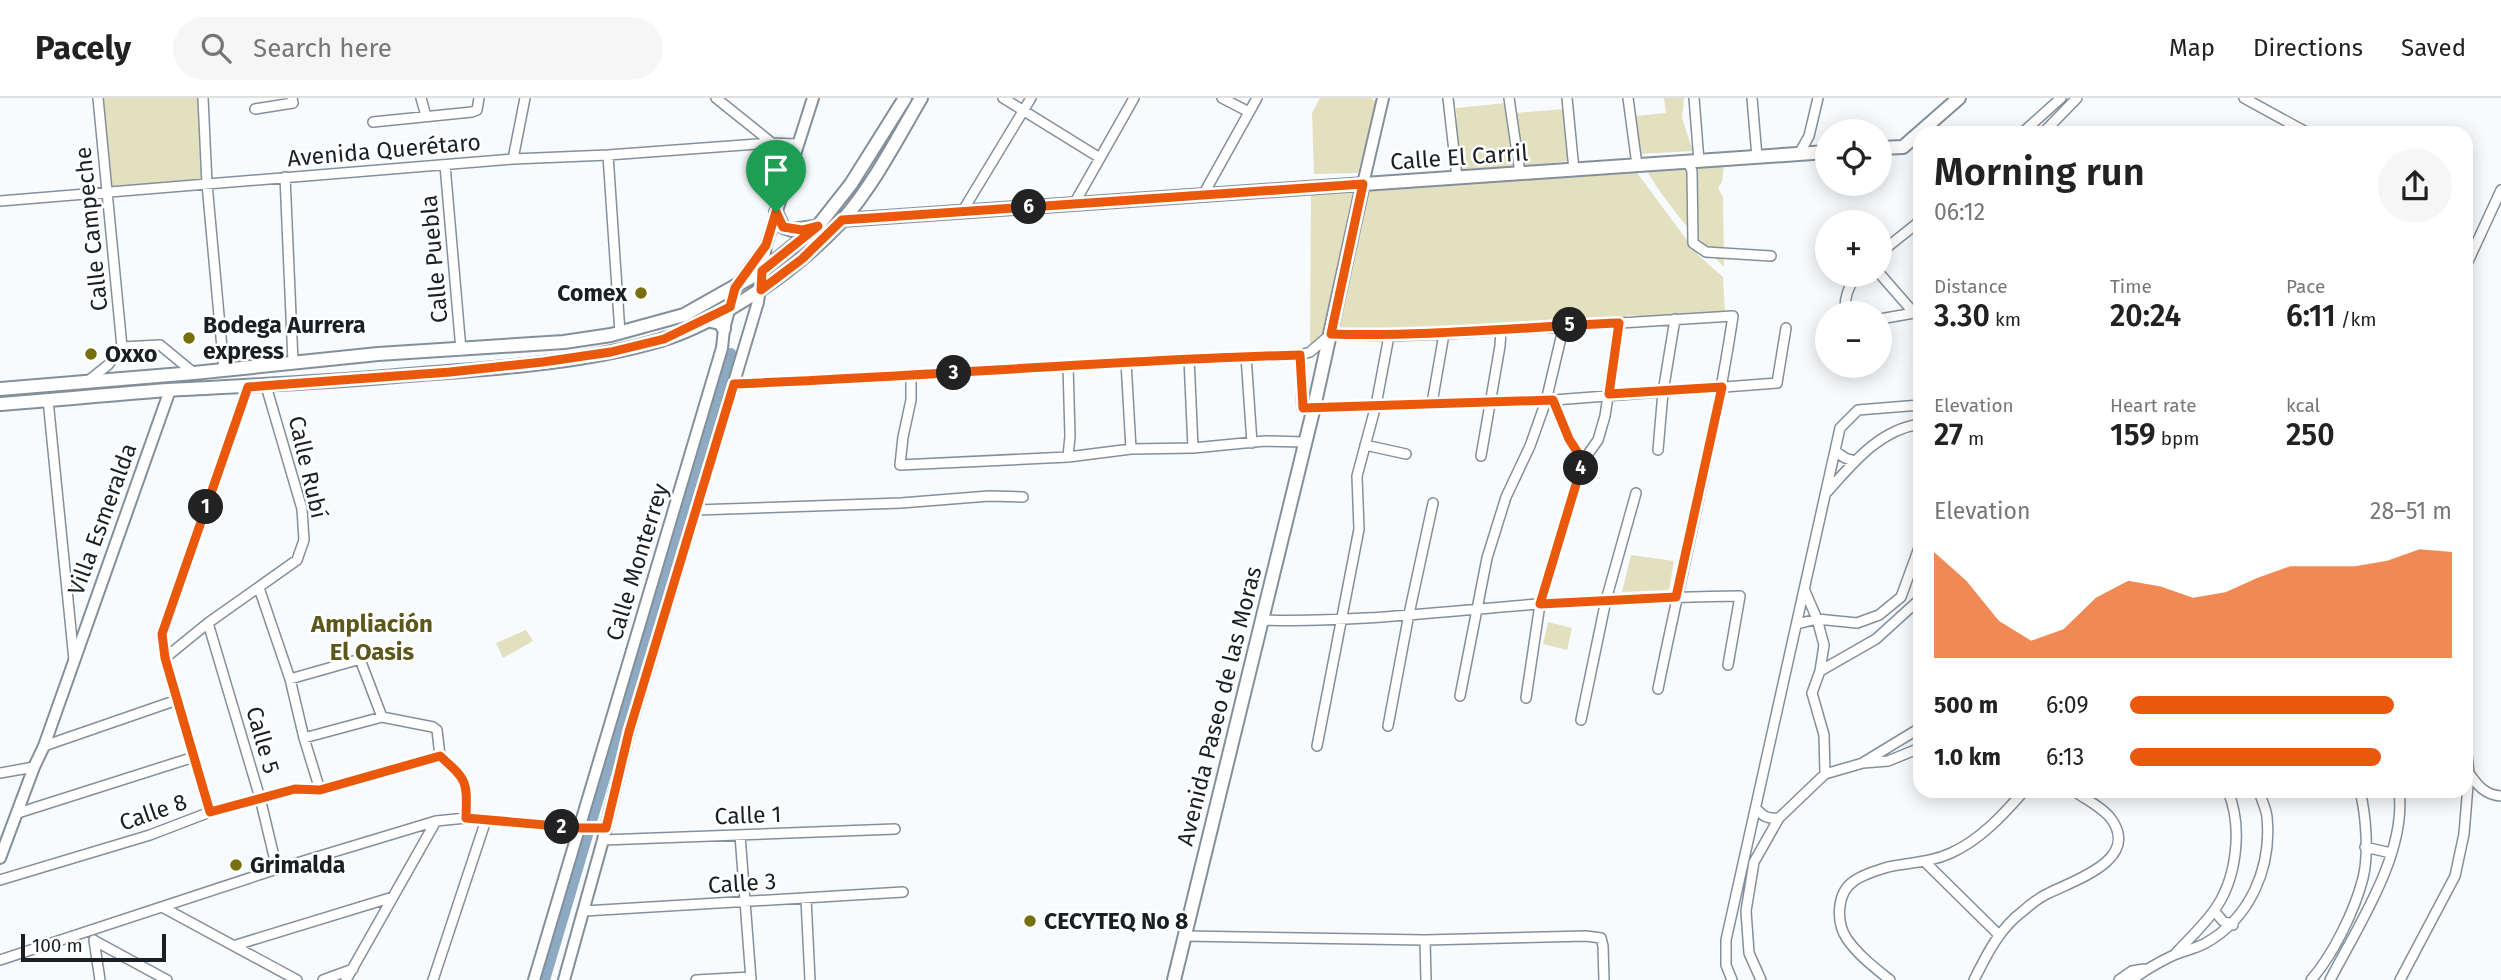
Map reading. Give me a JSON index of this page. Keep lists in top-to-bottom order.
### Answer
{
  "streets": {
    "main road": ["Calle El Carril", "Avenida Paseo de las Moras"],
    "street": [
      "Avenida Querétaro",
      "Calle Campeche",
      "Calle Puebla",
      "Calle Rubí",
      "Villa Esmeralda",
      "Calle Monterrey",
      "Calle 5",
      "Calle 8",
      "Calle 1",
      "Calle 3"
    ]
  },
  "crossings": [
    ["Avenida Querétaro", "Calle Campeche"],
    ["Avenida Querétaro", "Calle Puebla"],
    ["Calle El Carril", "Avenida Paseo de las Moras"],
    ["Calle Rubí", "Calle 5"],
    ["Calle Monterrey", "Calle 1"],
    ["Calle Monterrey", "Calle 3"],
    ["Calle 5", "Calle 8"],
    ["Calle 5", "Calle 1"]
  ],
  "districts": ["Ampliación El Oasis"],
  "places": [
    "Comex",
    "Bodega Aurrera express",
    "Oxxo",
    "Grimalda",
    "CECYTEQ No 8"
  ],
  "scale_bar": "100 m",
  "page": {
    "header": "Pacely",
    "search": "Search here",
    "nav": ["Map", "Directions", "Saved"],
    "map_buttons": ["+", "−"],
    "heading": ["Morning run", "06:12"],
    "pins": [
      "6",
      "5",
      "3",
      "4",
      "1",
      "2"
    ],
    "stats": [
      ["Distance", "3.30 km"],
      ["Time", "20:24"],
      ["Pace", "6:11 /km"],
      ["Elevation", "27 m"],
      ["Heart rate", "159 bpm"],
      ["kcal", "250"]
    ],
    "chart": ["Elevation", "28–51 m"],
    "list": [
      {
        "name": "500 m",
        "note": "6:09"
      },
      {
        "name": "1.0 km",
        "note": "6:13"
      }
    ],
    "scale": "100 m"
  }
}
